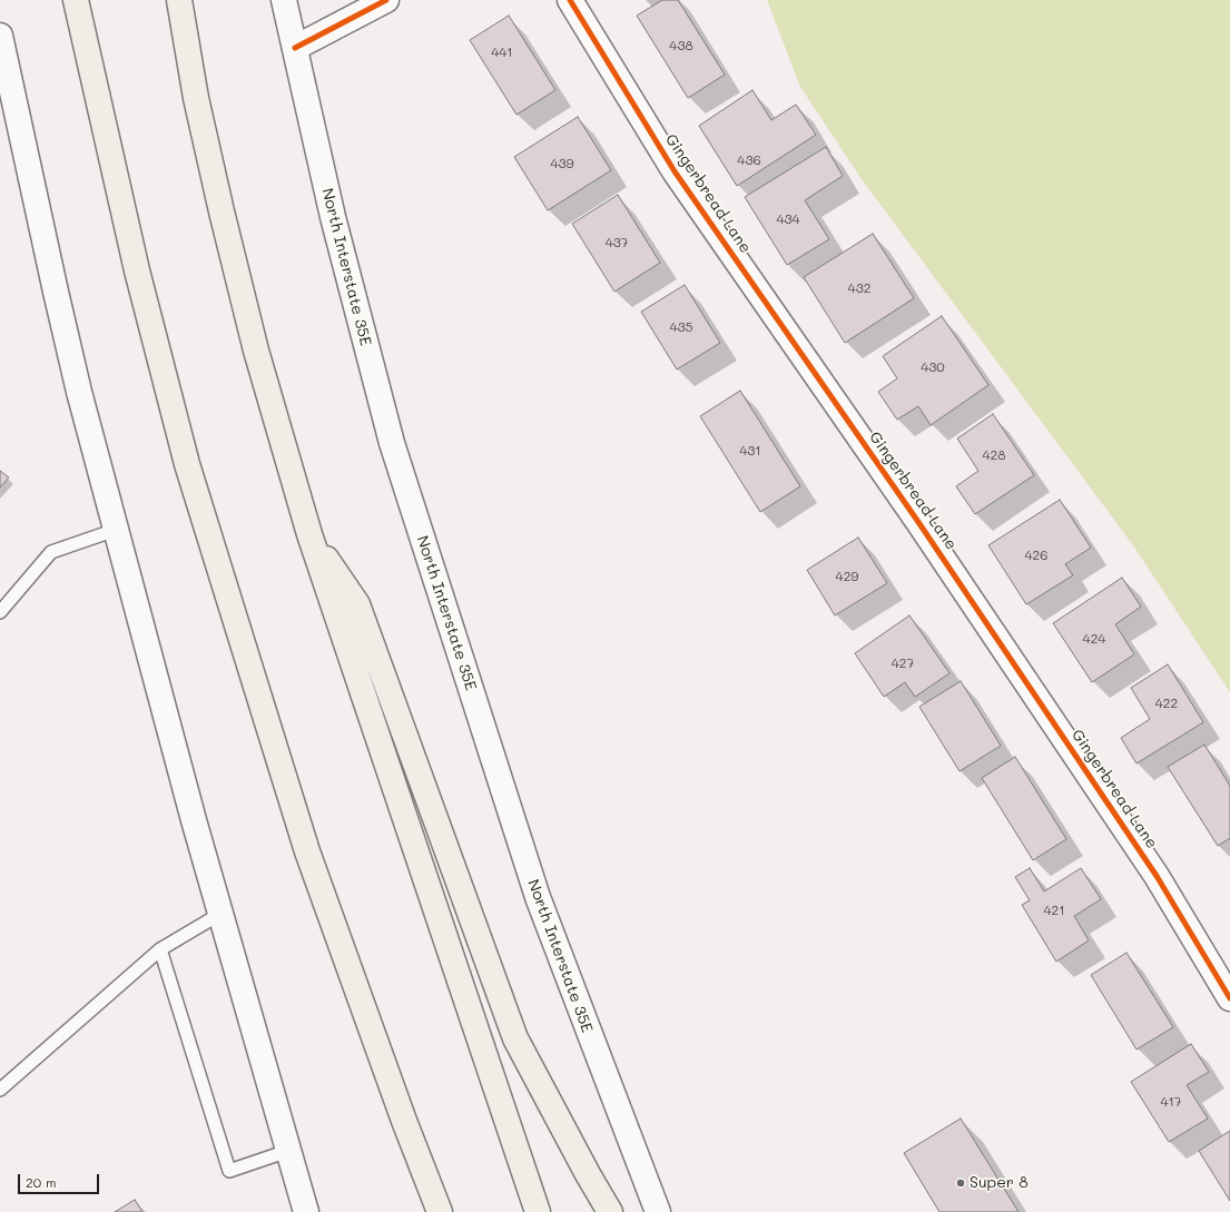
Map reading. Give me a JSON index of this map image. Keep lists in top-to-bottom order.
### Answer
{
  "streets": {
    "main road": ["Gingerbread Lane", "North Interstate 35E"]
  },
  "places": ["Super 8"],
  "house_numbers": [
    "438",
    "441",
    "436",
    "439",
    "434",
    "437",
    "432",
    "435",
    "430",
    "431",
    "428",
    "426",
    "429",
    "424",
    "427",
    "422",
    "421",
    "417"
  ],
  "scale_bar": "20 m"
}
